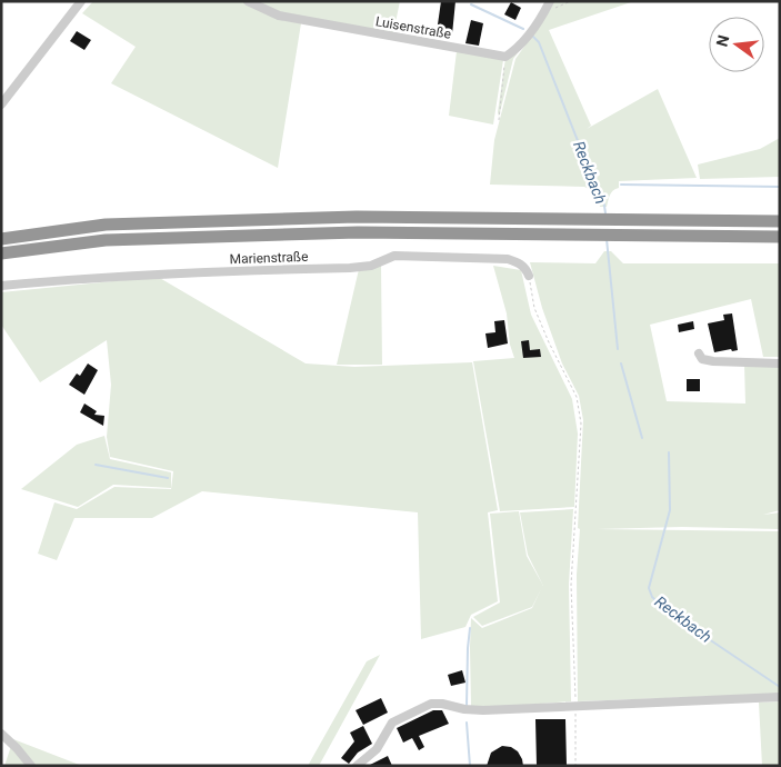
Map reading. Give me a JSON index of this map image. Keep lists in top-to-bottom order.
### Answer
{
  "streets": {
    "street": ["Luisenstraße", "Marienstraße"]
  },
  "water": ["Reckbach"],
  "north": "left"
}
